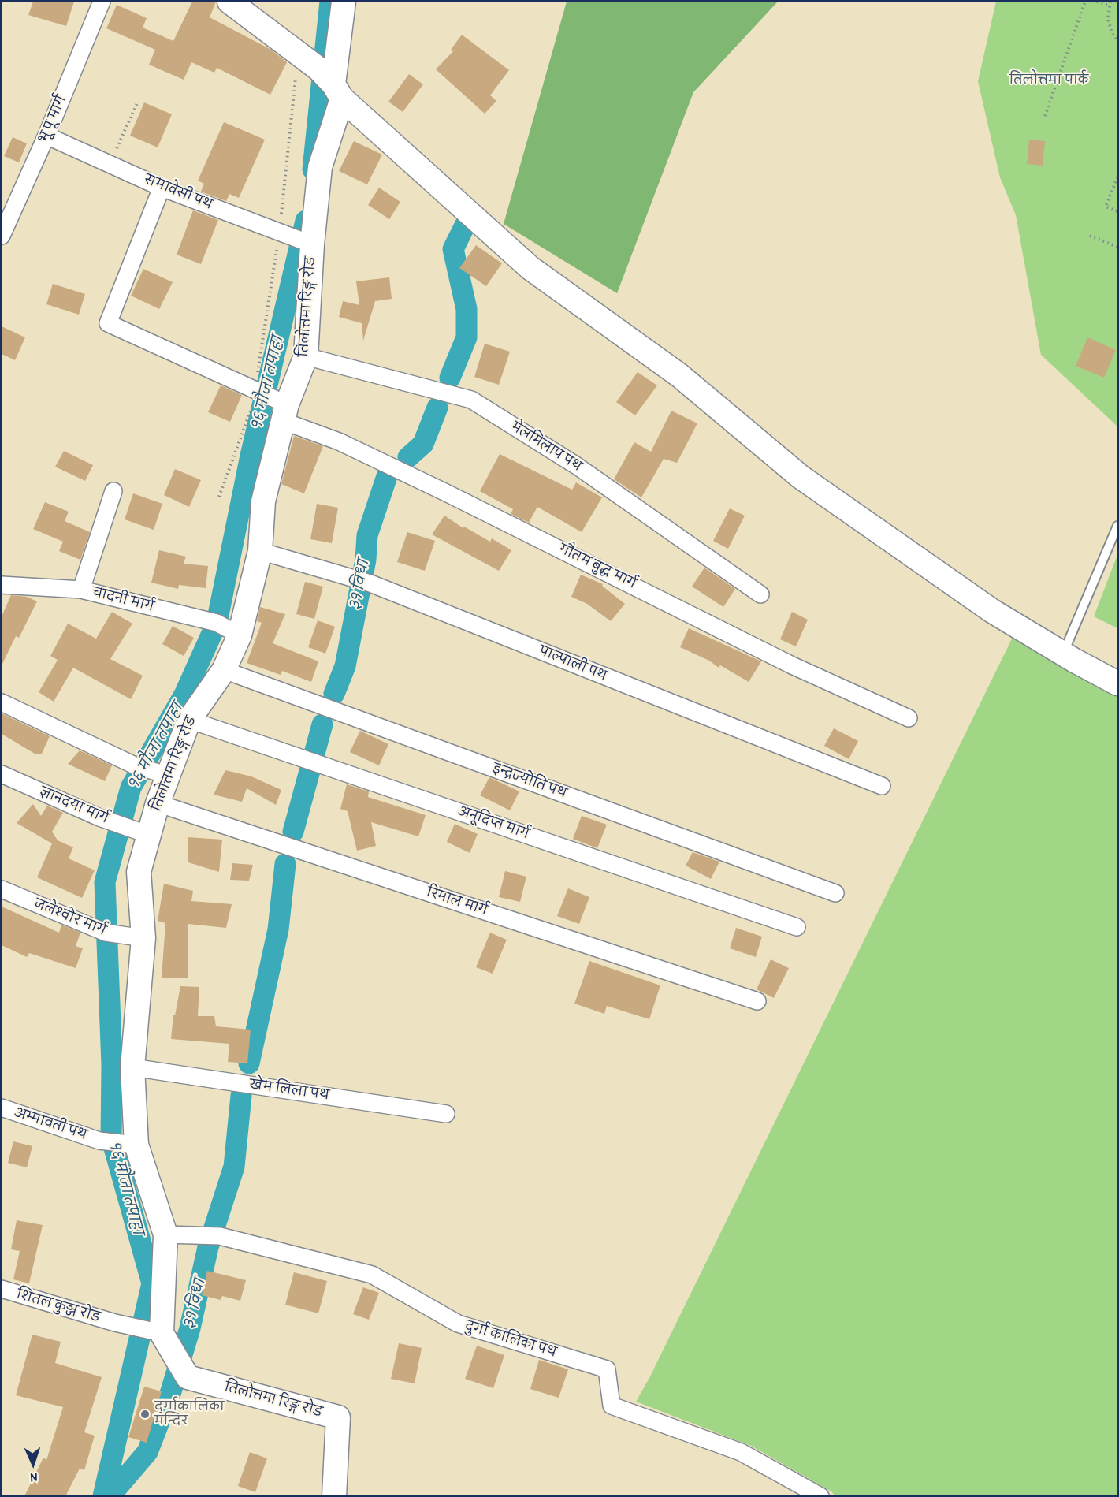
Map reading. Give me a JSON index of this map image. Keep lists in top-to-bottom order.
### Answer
{
  "streets": {
    "street": [
      "भू.पू मार्ग",
      "समावेसी पथ",
      "तिलोत्तमा रिङ्ग रोड",
      "मेलमिलाप पथ",
      "गौतम बुद्ध मार्ग",
      "चादनी मार्ग",
      "पाल्पाली पथ",
      "इन्द्रज्योति पथ",
      "ज्ञानदया मार्ग",
      "अनूदिप्त मार्ग",
      "रिमाल मार्ग",
      "जलेश्वोर मार्ग",
      "खेम लिला पथ",
      "अम्मावती पथ",
      "शितल कुञ्ज रोड",
      "दुर्गा कालिका पथ"
    ]
  },
  "crossings": [
    ["भू.पू मार्ग", "समावेसी पथ"],
    ["समावेसी पथ", "तिलोत्तमा रिङ्ग रोड"],
    ["समावेसी पथ", "गौतम बुद्ध मार्ग"],
    ["तिलोत्तमा रिङ्ग रोड", "मेलमिलाप पथ"],
    ["तिलोत्तमा रिङ्ग रोड", "गौतम बुद्ध मार्ग"],
    ["तिलोत्तमा रिङ्ग रोड", "चादनी मार्ग"],
    ["तिलोत्तमा रिङ्ग रोड", "पाल्पाली पथ"],
    ["तिलोत्तमा रिङ्ग रोड", "इन्द्रज्योति पथ"],
    ["तिलोत्तमा रिङ्ग रोड", "ज्ञानदया मार्ग"],
    ["तिलोत्तमा रिङ्ग रोड", "अनूदिप्त मार्ग"],
    ["तिलोत्तमा रिङ्ग रोड", "रिमाल मार्ग"],
    ["तिलोत्तमा रिङ्ग रोड", "जलेश्वोर मार्ग"],
    ["तिलोत्तमा रिङ्ग रोड", "खेम लिला पथ"],
    ["तिलोत्तमा रिङ्ग रोड", "अम्मावती पथ"],
    ["तिलोत्तमा रिङ्ग रोड", "शितल कुञ्ज रोड"],
    ["तिलोत्तमा रिङ्ग रोड", "दुर्गा कालिका पथ"]
  ],
  "water": ["१६ मौजा तपाहा", "३१ विधा"],
  "parks": ["तिलोत्तमा पार्क"],
  "places": ["दुर्गाकालिका मन्दिर"],
  "north": "bottom"
}
